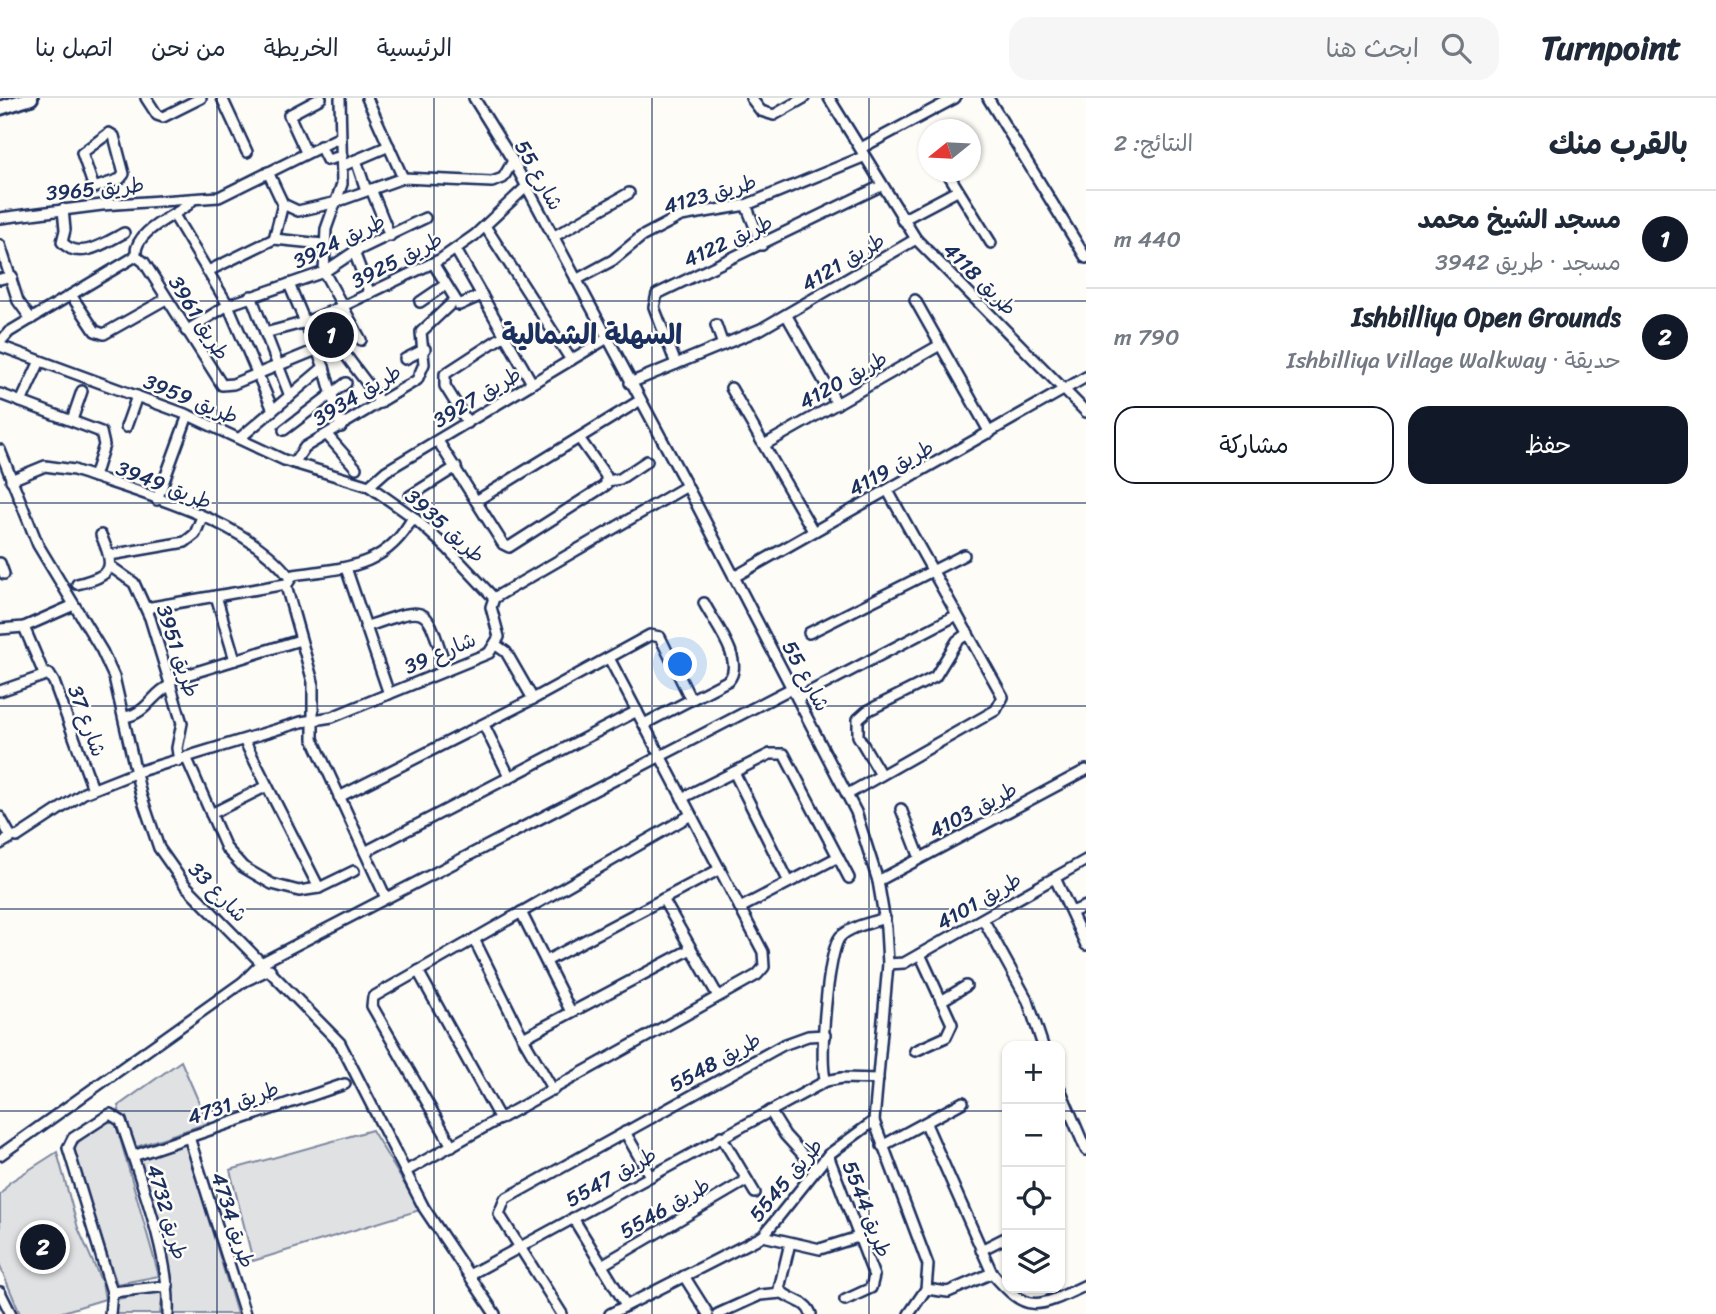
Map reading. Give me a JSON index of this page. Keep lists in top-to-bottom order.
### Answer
{
  "streets": {
    "street": [
      "شارع 55",
      "طريق 3965",
      "طريق 4123",
      "طريق 3924",
      "طريق 4122",
      "طريق 3925",
      "طريق 4121",
      "طريق 4118",
      "طريق 3961",
      "طريق 4120",
      "طريق 3934",
      "طريق 3927",
      "طريق 3959",
      "طريق 4119",
      "طريق 3949",
      "طريق 3935",
      "طريق 3951",
      "شارع 39",
      "شارع 37",
      "طريق 4103",
      "شارع 33",
      "طريق 4101",
      "طريق 5548",
      "طريق 4731",
      "طريق 5547",
      "طريق 5545",
      "طريق 5546",
      "طريق 5544",
      "طريق 4732",
      "طريق 4734"
    ]
  },
  "crossings": [
    ["شارع 55", "طريق 4123"],
    ["شارع 55", "طريق 3925"],
    ["شارع 55", "طريق 4121"],
    ["شارع 55", "طريق 3927"],
    ["شارع 55", "طريق 4119"],
    ["شارع 55", "طريق 4103"],
    ["شارع 55", "طريق 4101"],
    ["شارع 55", "طريق 5547"],
    ["شارع 55", "طريق 5545"],
    ["طريق 3924", "طريق 3961"],
    ["طريق 4122", "طريق 4121"],
    ["طريق 4122", "طريق 4118"],
    ["طريق 4121", "طريق 4118"],
    ["طريق 4121", "طريق 4120"],
    ["طريق 4118", "طريق 4119"],
    ["طريق 3934", "طريق 3959"],
    ["طريق 3927", "طريق 3959"],
    ["طريق 3927", "طريق 3935"],
    ["طريق 3959", "طريق 3935"],
    ["طريق 3949", "شارع 39"],
    ["طريق 3949", "شارع 33"],
    ["طريق 3935", "شارع 39"],
    ["طريق 3951", "شارع 39"],
    ["شارع 39", "شارع 37"],
    ["شارع 39", "شارع 33"],
    ["شارع 33", "طريق 5547"],
    ["طريق 5548", "طريق 5547"],
    ["طريق 4731", "طريق 4732"],
    ["طريق 4731", "طريق 4734"],
    ["طريق 5545", "طريق 5544"]
  ],
  "districts": ["السهلة الشمالية"],
  "north": "left",
  "page": {
    "header": "Turnpoint",
    "search": "ابحث هنا",
    "nav": [
      "الرئيسية",
      "الخريطة",
      "من نحن",
      "اتصل بنا"
    ],
    "heading": ["بالقرب منك", "النتائج: 2"],
    "list": [
      {
        "mark": "1",
        "name": "مسجد الشيخ محمد",
        "note": "مسجد · طريق 3942",
        "value": "440 m"
      },
      {
        "mark": "2",
        "name": "Ishbilliya Open Grounds",
        "note": "حديقة · Ishbilliya Village Walkway",
        "value": "790 m"
      }
    ],
    "pins": ["1", "2"],
    "buttons": ["حفظ", "مشاركة"],
    "map_buttons": ["+", "−"]
  }
}
